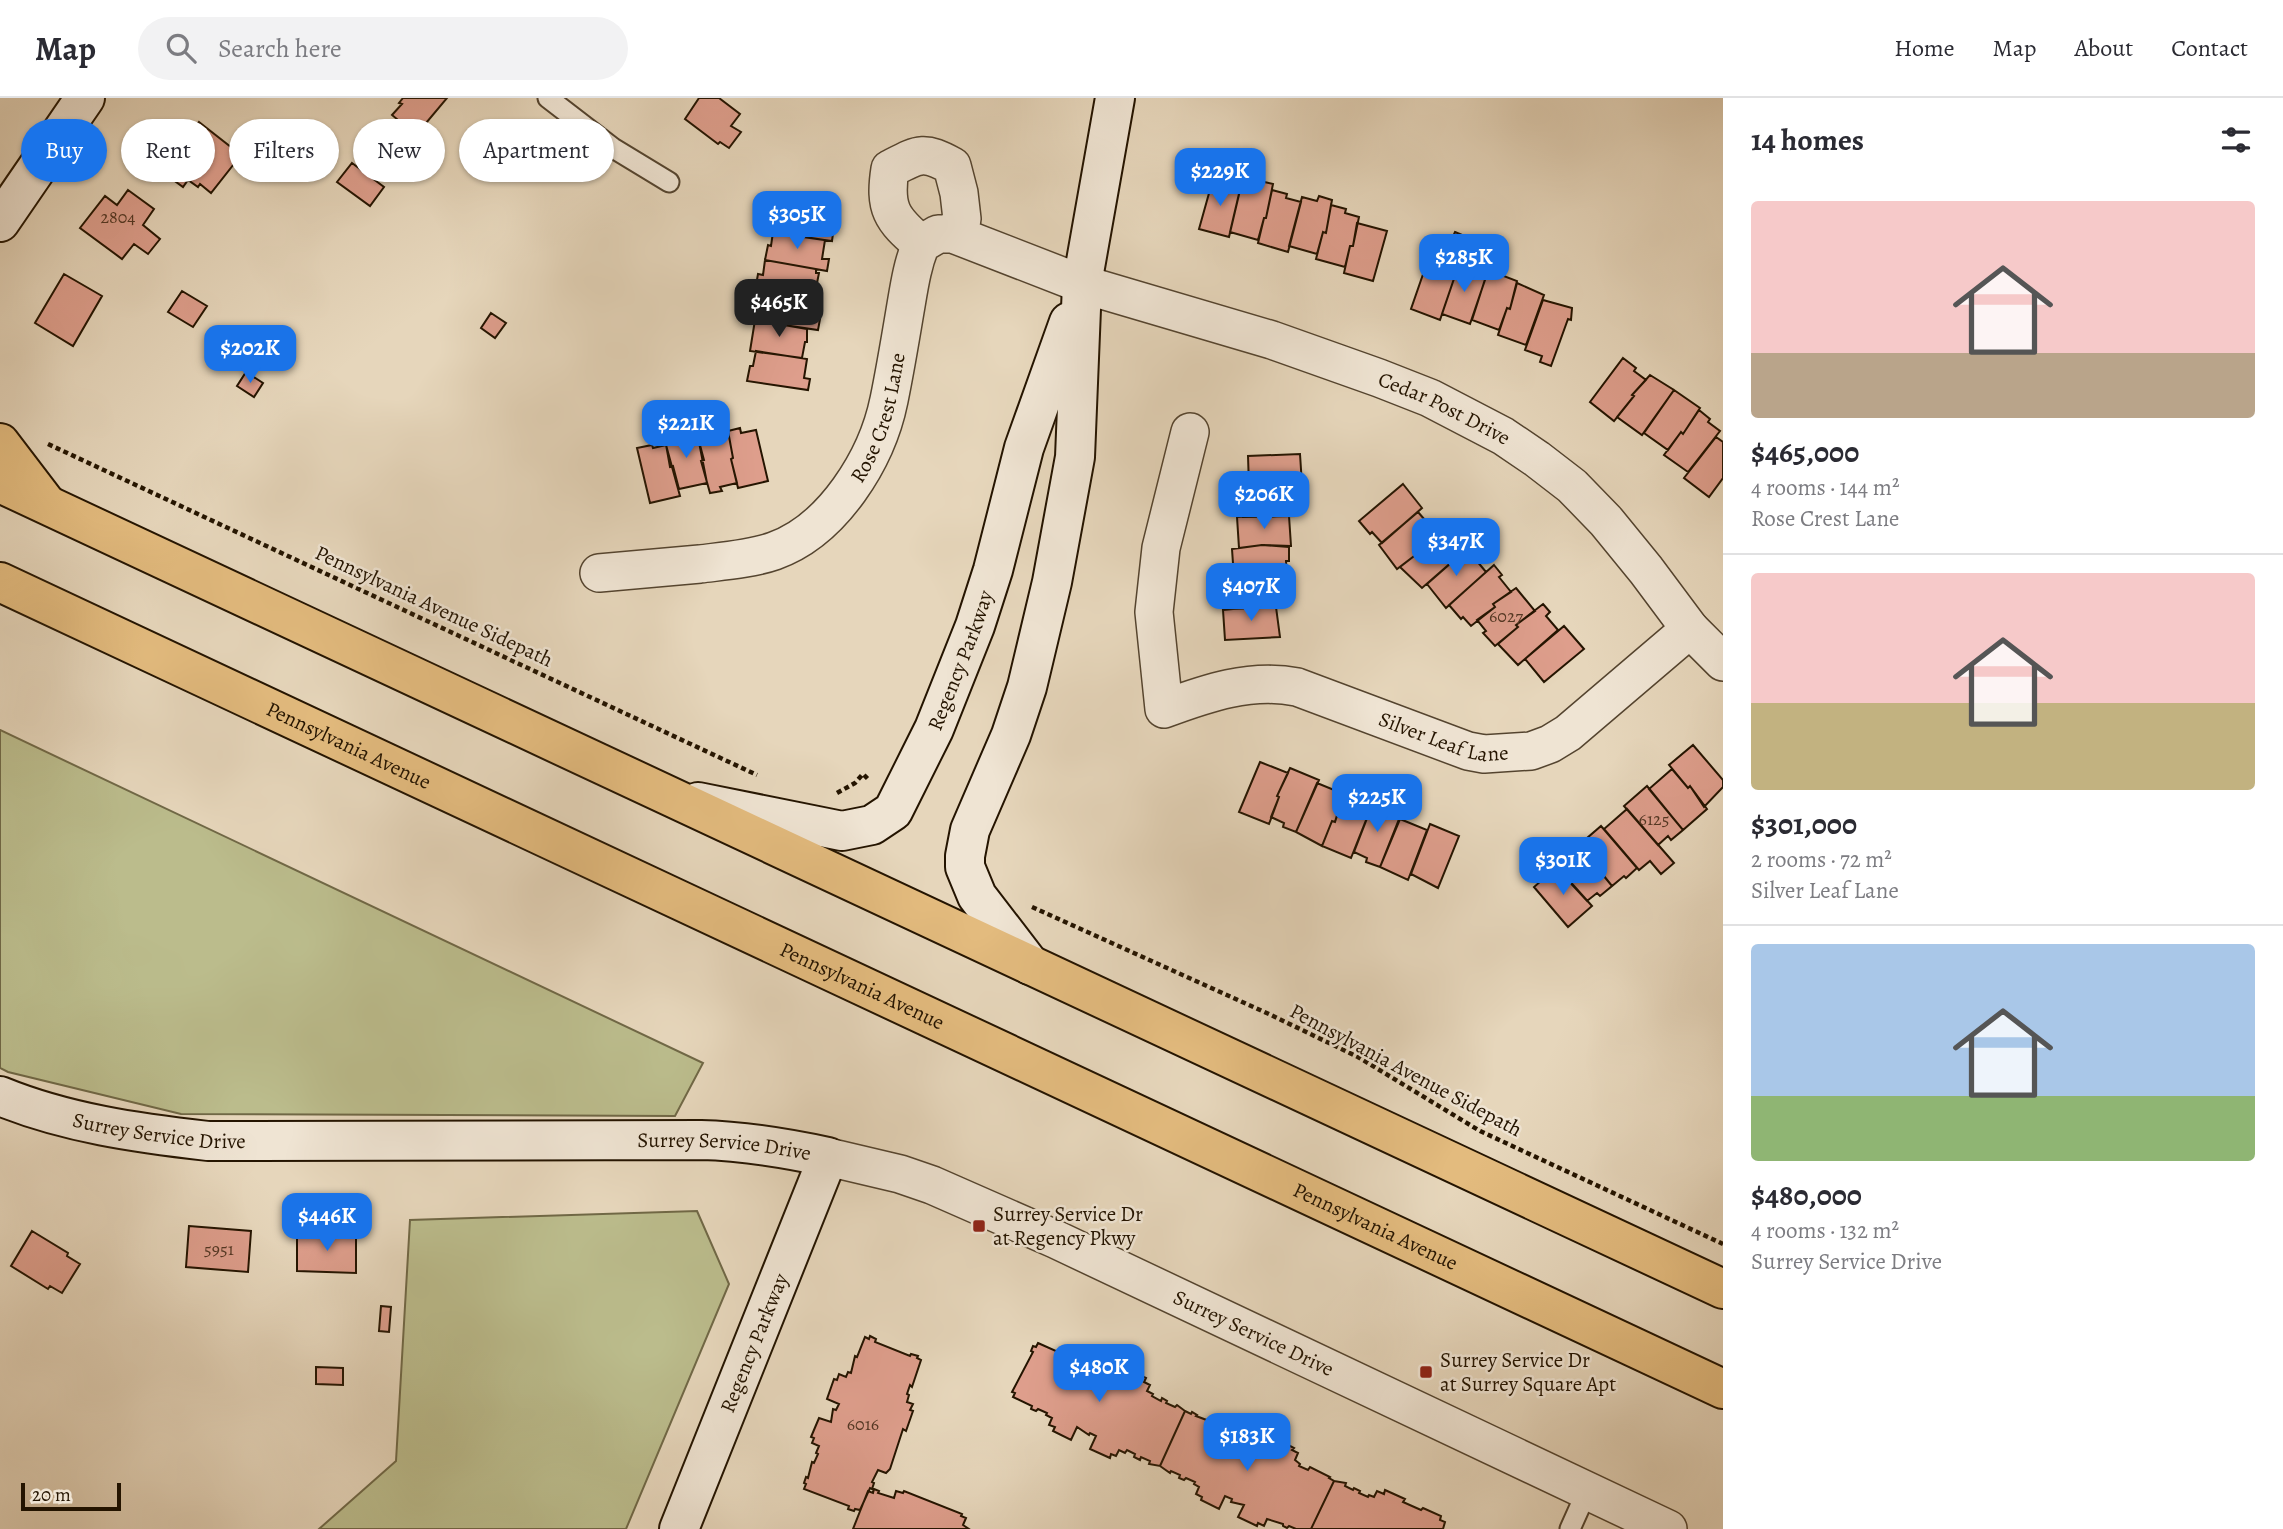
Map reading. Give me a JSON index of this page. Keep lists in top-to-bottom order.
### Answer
{
  "streets": {
    "highway": ["Pennsylvania Avenue"],
    "street": [
      "Cedar Post Drive",
      "Rose Crest Lane",
      "Regency Parkway",
      "Silver Leaf Lane",
      "Surrey Service Drive"
    ],
    "path": ["Pennsylvania Avenue Sidepath"]
  },
  "crossings": [
    ["Cedar Post Drive", "Rose Crest Lane"],
    ["Cedar Post Drive", "Regency Parkway"],
    ["Cedar Post Drive", "Silver Leaf Lane"],
    ["Rose Crest Lane", "Regency Parkway"],
    ["Regency Parkway", "Surrey Service Drive"]
  ],
  "places": {
    "transit": ["Surrey Service Dr at Regency Pkwy", "Surrey Service Dr at Surrey Square Apt"]
  },
  "house_numbers": [
    "2804",
    "6027",
    "6125",
    "5951",
    "6016"
  ],
  "scale_bar": "20 m",
  "page": {
    "header": "Map",
    "search": "Search here",
    "nav": [
      "Home",
      "Map",
      "About",
      "Contact"
    ],
    "heading": "14 homes",
    "chip": [
      "Buy",
      "Rent",
      "Filters",
      "New",
      "Apartment"
    ],
    "price": [
      "$229K",
      "$305K",
      "$285K",
      "$465K",
      "$202K",
      "$221K",
      "$206K",
      "$347K",
      "$407K",
      "$225K",
      "$301K",
      "$446K",
      "$480K",
      "$183K"
    ],
    "list": [
      {
        "name": "$465,000",
        "note": "4 rooms · 144 m² · Rose Crest Lane"
      },
      {
        "name": "$301,000",
        "note": "2 rooms · 72 m² · Silver Leaf Lane"
      },
      {
        "name": "$480,000",
        "note": "4 rooms · 132 m² · Surrey Service Drive"
      }
    ],
    "scale": "20 m"
  }
}
